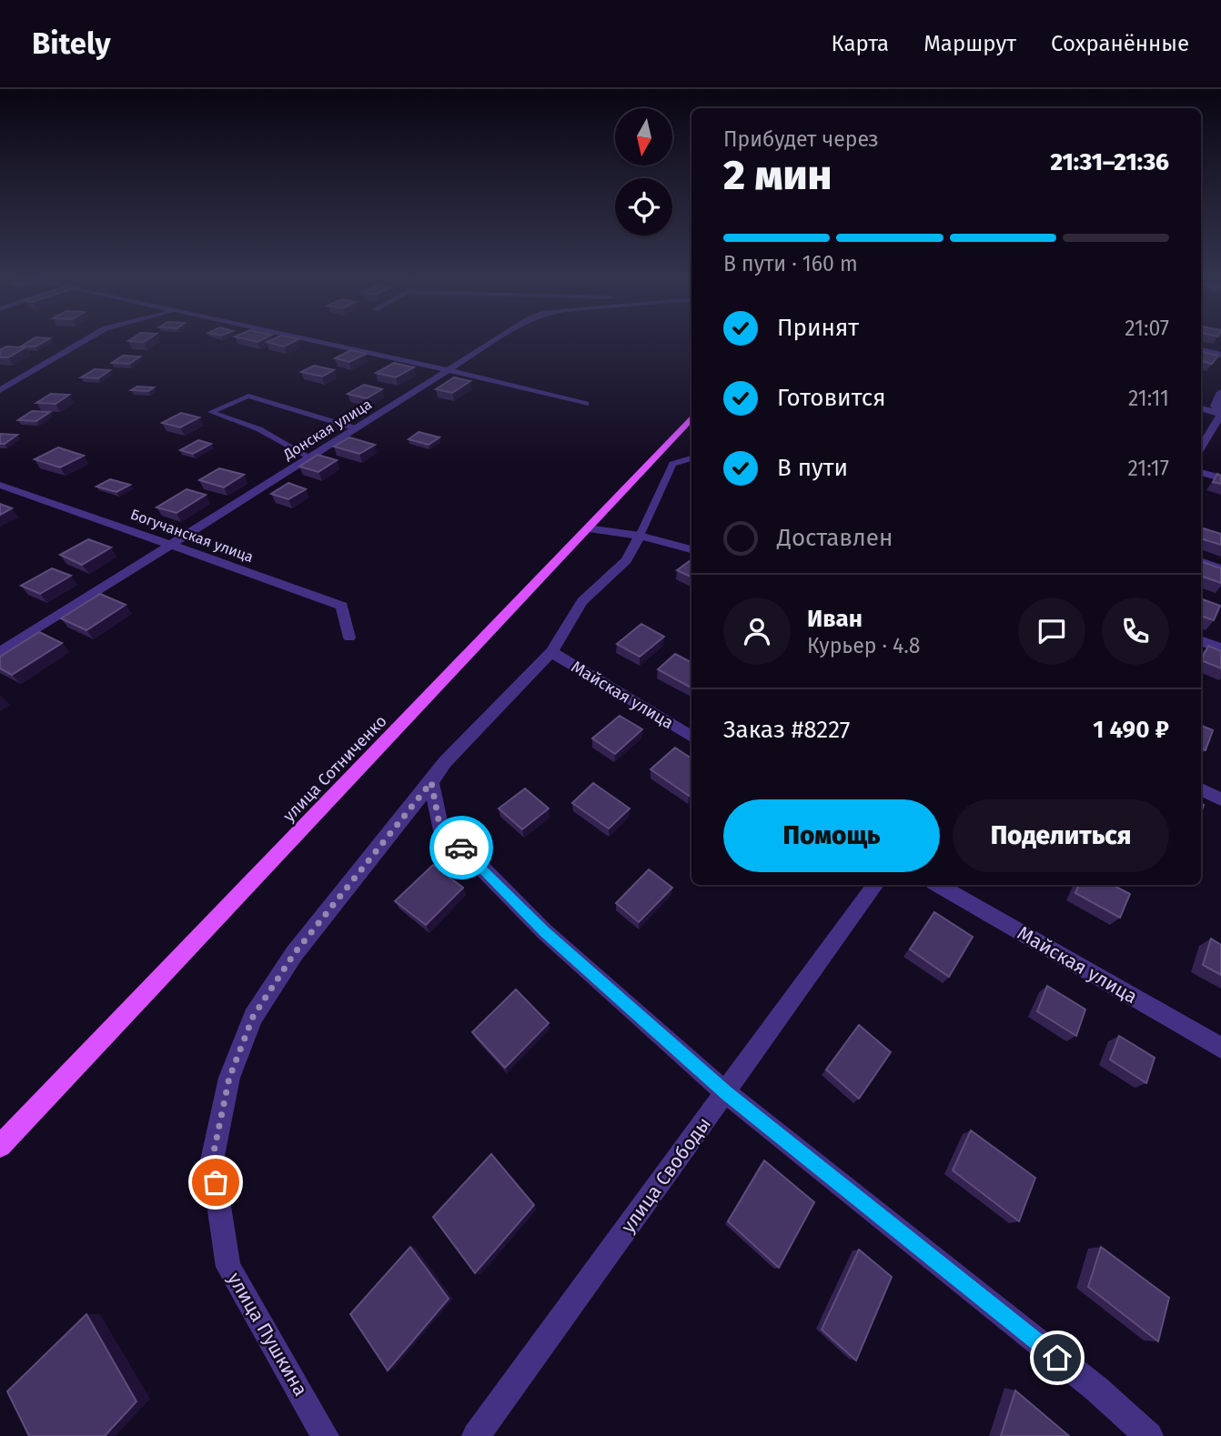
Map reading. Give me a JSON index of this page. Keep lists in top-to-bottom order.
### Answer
{
  "streets": {
    "main road": ["улица Сотниченко"],
    "street": [
      "Донская улица",
      "Богучанская улица",
      "Майская улица",
      "улица Свободы",
      "улица Пушкина"
    ]
  },
  "crossings": [
    ["Донская улица", "Богучанская улица"],
    ["Майская улица", "улица Пушкина"]
  ],
  "north": "bottom",
  "page": {
    "header": "Bitely",
    "nav": ["Карта", "Маршрут", "Сохранённые"],
    "heading": ["2 мин", "Прибудет через", "21:31–21:36"],
    "panel": [
      "Иван",
      "Курьер · 4.8",
      "Заказ #8227",
      "1 490 ₽"
    ],
    "bar": "В пути · 160 m",
    "list": [
      ["Принят", "21:07"],
      ["Готовится", "21:11"],
      ["В пути", "21:17"],
      "Доставлен"
    ],
    "buttons": ["Помощь", "Поделиться"]
  }
}
